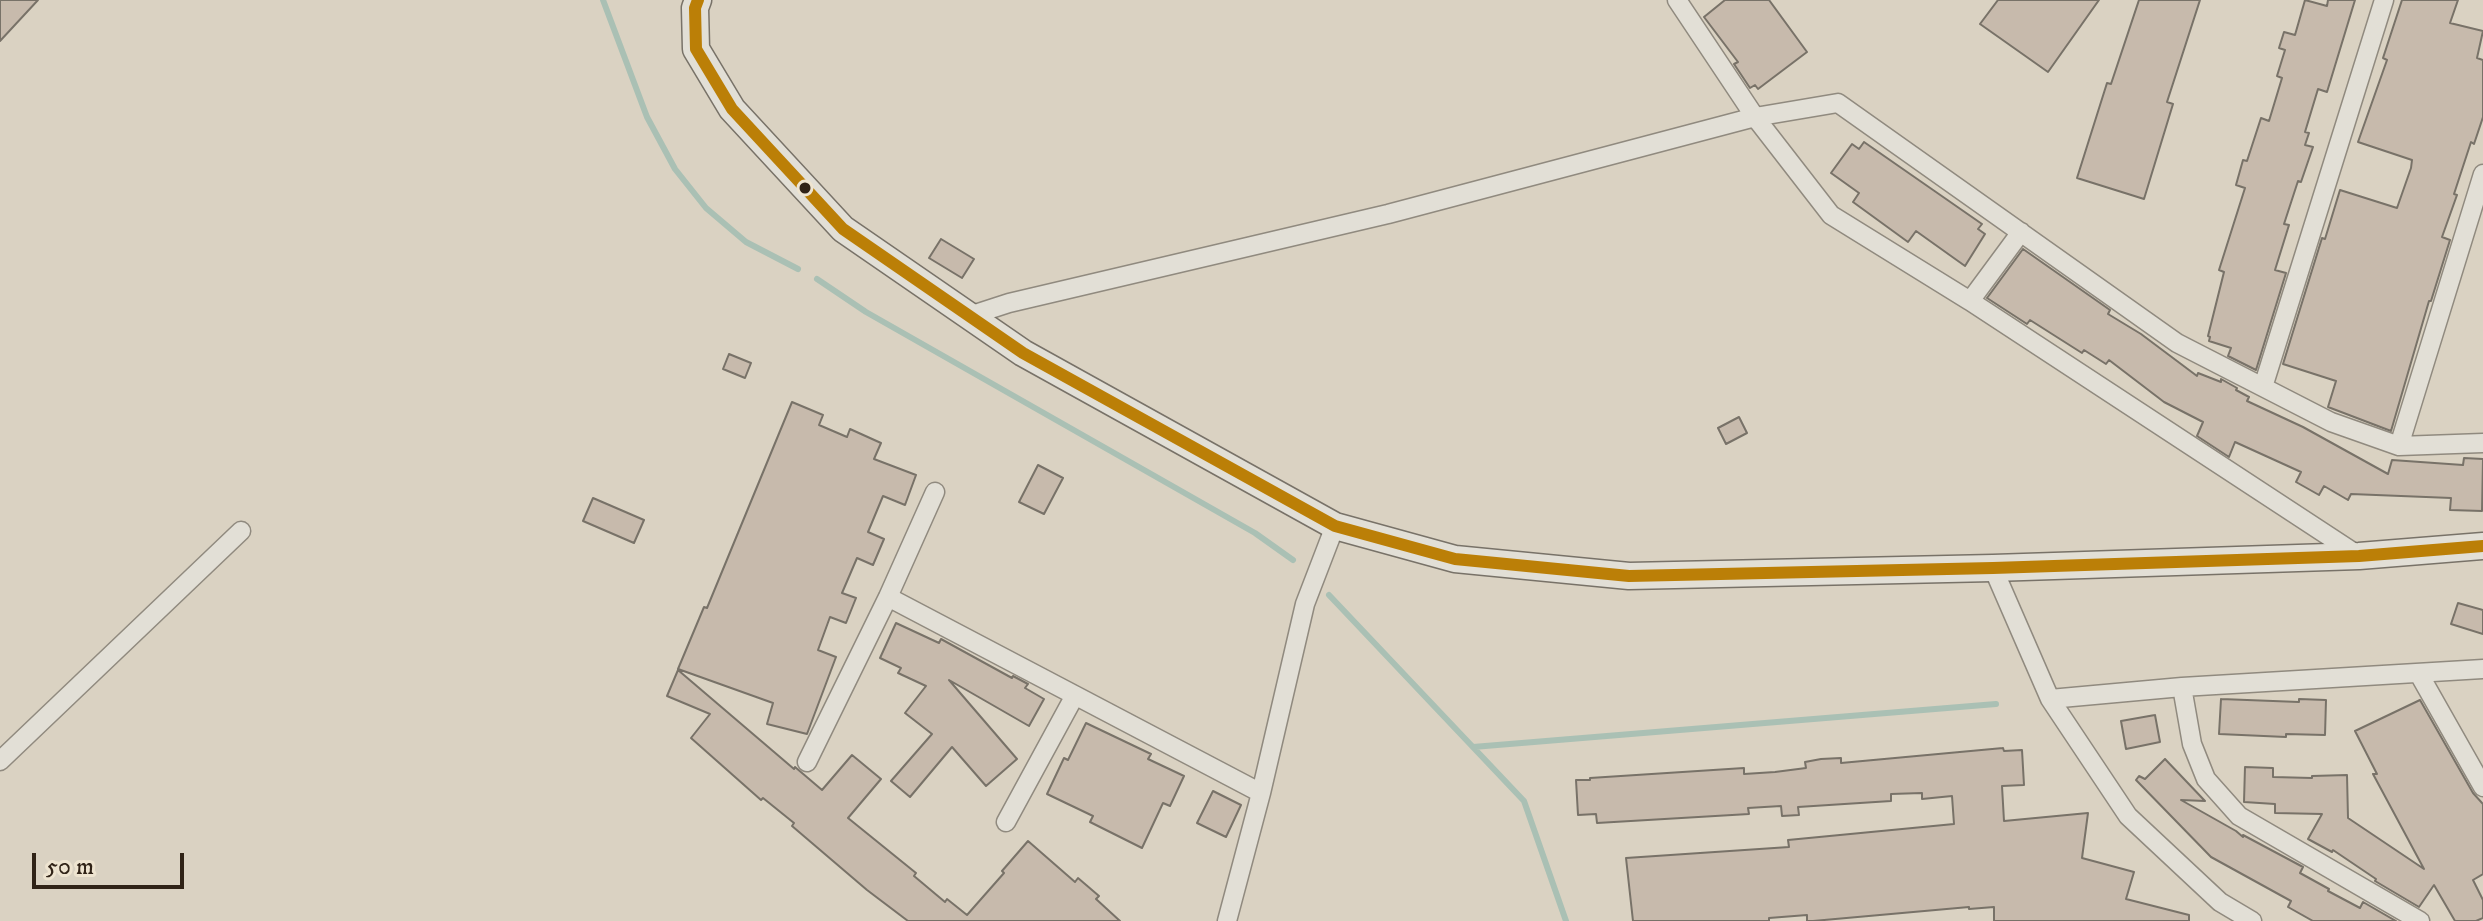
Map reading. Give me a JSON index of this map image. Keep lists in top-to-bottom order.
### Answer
{
  "scale_bar": "50 m"
}
